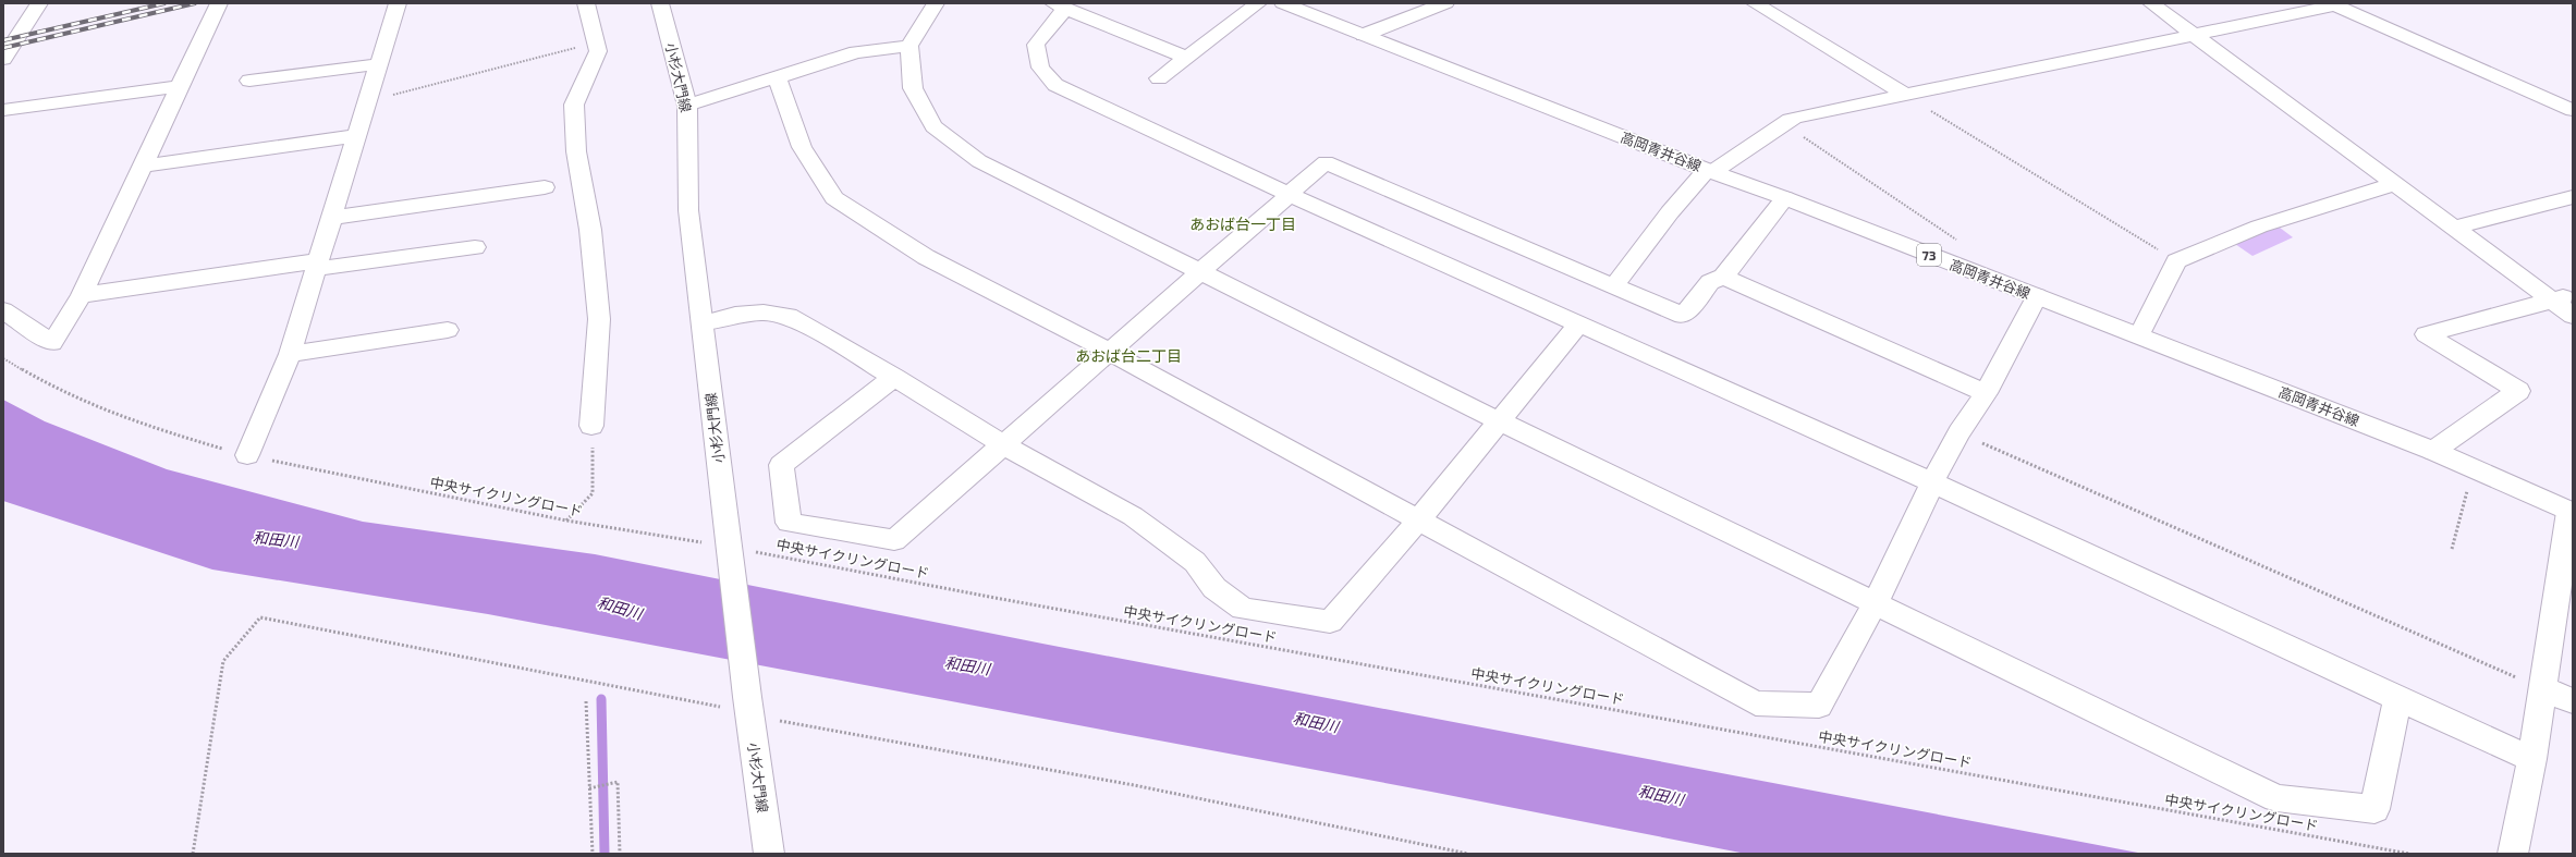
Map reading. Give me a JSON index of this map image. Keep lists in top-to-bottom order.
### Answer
{
  "streets": {
    "street": ["小杉大門線", "高岡青井谷線", "73"],
    "path": ["中央サイクリングロード"]
  },
  "crossings": [
    ["小杉大門線", "中央サイクリングロード"]
  ],
  "districts": ["あおば台一丁目", "あおば台二丁目"],
  "water": ["和田川"]
}
